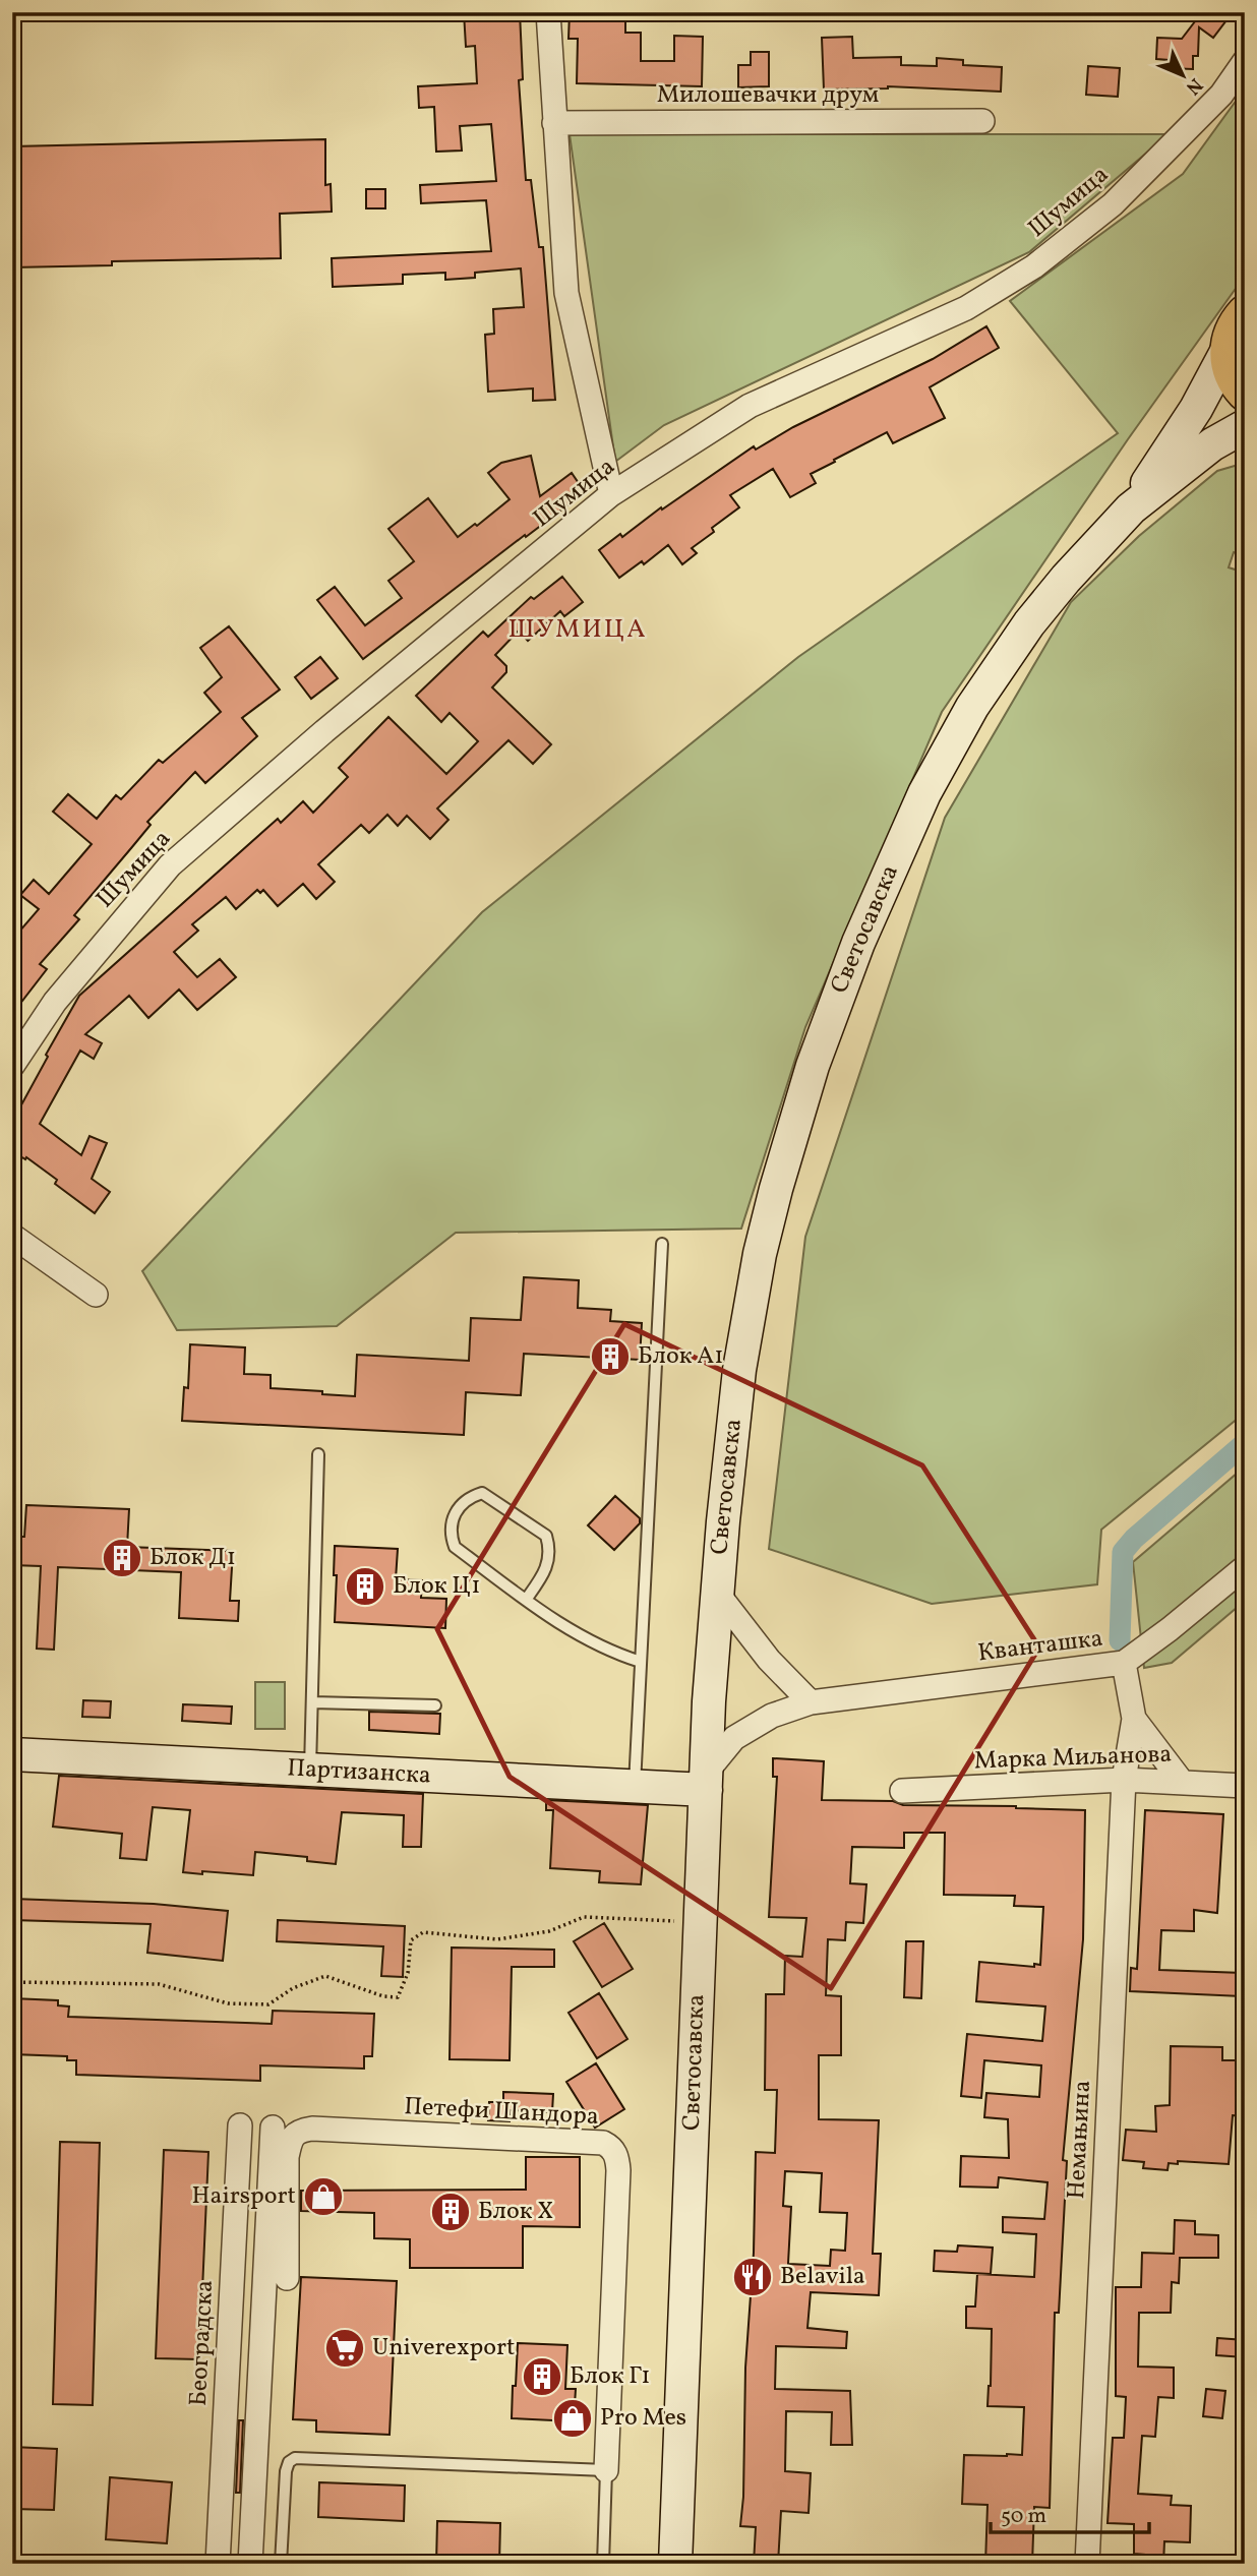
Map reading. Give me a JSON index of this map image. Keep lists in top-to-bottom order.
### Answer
{
  "streets": {
    "main road": ["Светосавска", "Партизанска"],
    "street": [
      "Милошевачки друм",
      "Шумица",
      "Кванташка",
      "Марка Миљанова",
      "Петефи Шандора",
      "Немањина",
      "Београдска"
    ]
  },
  "crossings": [
    ["Светосавска", "Кванташка"],
    ["Светосавска", "Партизанска"],
    ["Кванташка", "Партизанска"],
    ["Кванташка", "Немањина"],
    ["Марка Миљанова", "Немањина"]
  ],
  "districts": ["ШУМИЦА"],
  "places": {
    "building": [
      "Блок А1",
      "Блок Д1",
      "Блок Ц1",
      "Блок Х",
      "Блок Г1"
    ],
    "shop": ["Hairsport", "Pro Mes"],
    "restaurant": ["Belavila"],
    "supermarket": ["Univerexport"]
  },
  "scale_bar": "50 m",
  "north": "bottom right"
}
